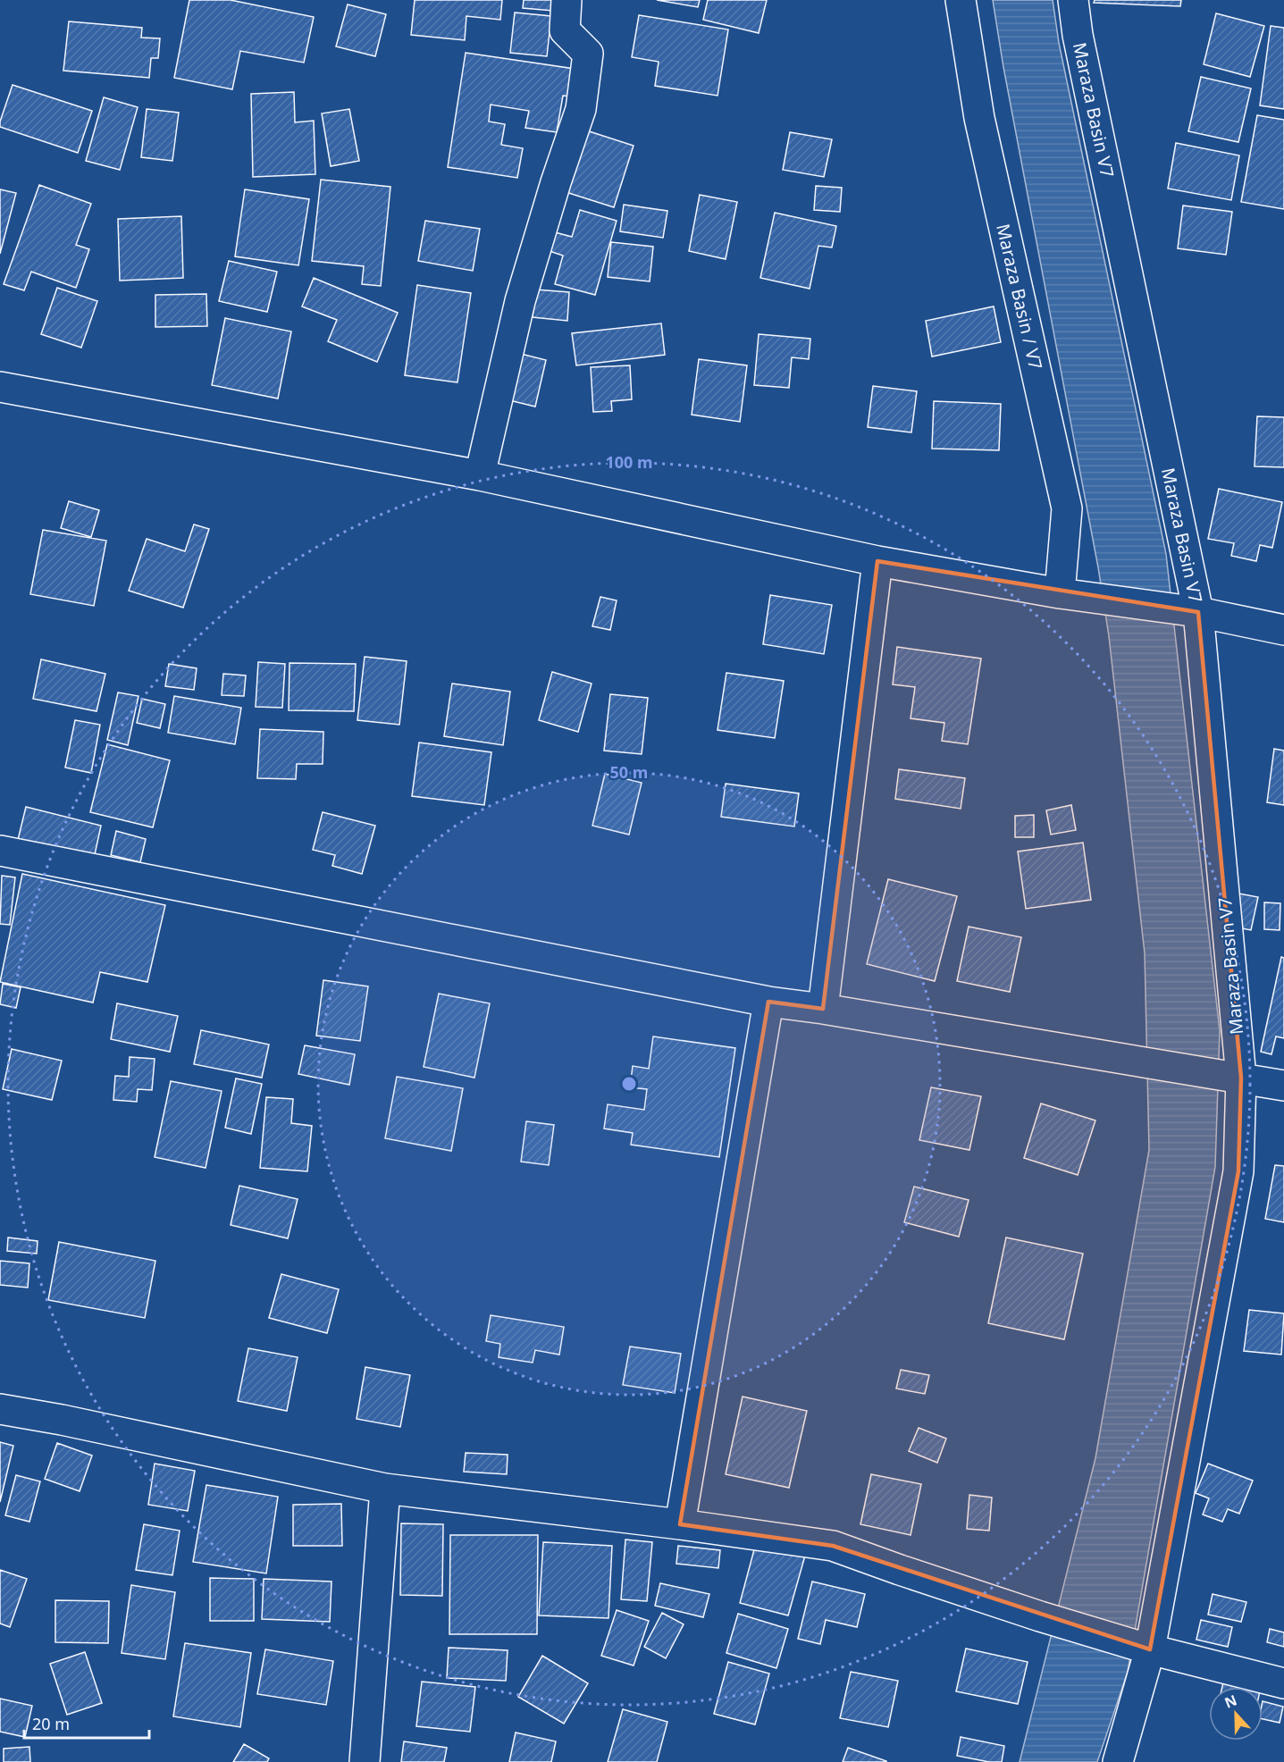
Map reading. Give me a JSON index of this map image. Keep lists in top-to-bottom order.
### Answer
{
  "streets": {
    "street": ["Maraza Basin V7", "Maraza Basin / V7"]
  },
  "scale_bar": "20 m",
  "north": "top",
  "rings": ["100 m", "50 m"]
}
